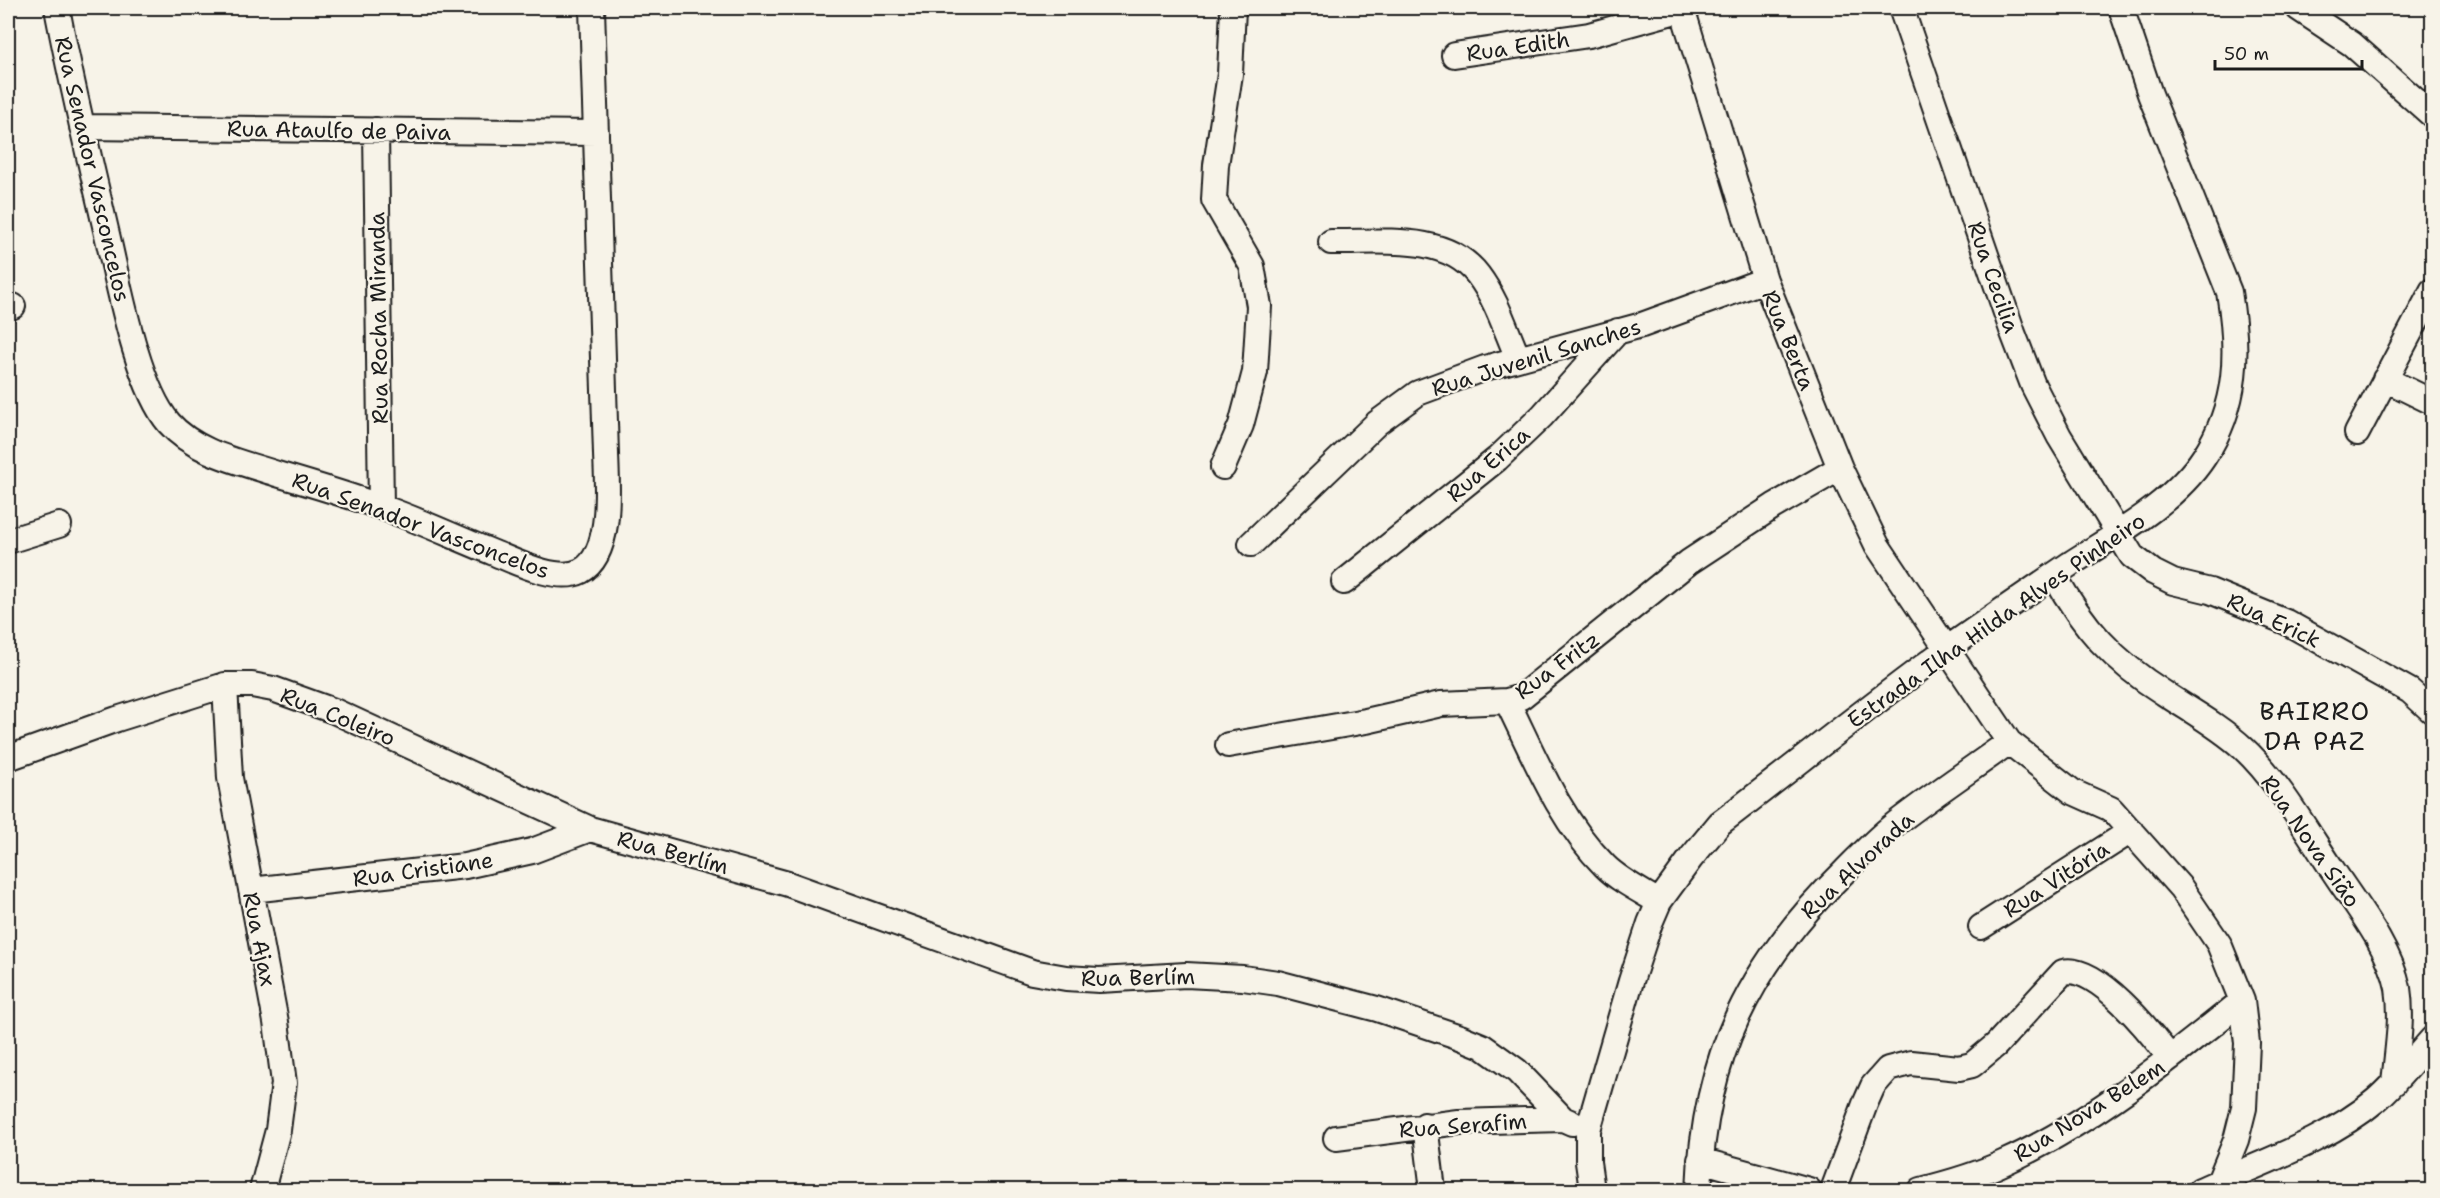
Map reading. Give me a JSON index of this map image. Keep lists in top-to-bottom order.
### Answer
{
  "streets": {
    "street": [
      "Rua Edith",
      "Rua Ataulfo de Paiva",
      "Rua Senador Vasconcelos",
      "Rua Cecilia",
      "Rua Rocha Miranda",
      "Rua Berta",
      "Rua Juvenil Sanches",
      "Rua Erica",
      "Estrada Ilha Hilda Alves Pinheiro",
      "Rua Erick",
      "Rua Fritz",
      "Rua Coleiro",
      "Rua Nova Sião",
      "Rua Berlím",
      "Rua Alvorada",
      "Rua Cristiane",
      "Rua Vitória",
      "Rua Ajax",
      "Rua Nova Belem",
      "Rua Serafim"
    ]
  },
  "crossings": [
    ["Rua Edith", "Rua Berta"],
    ["Rua Ataulfo de Paiva", "Rua Senador Vasconcelos"],
    ["Rua Ataulfo de Paiva", "Rua Rocha Miranda"],
    ["Rua Senador Vasconcelos", "Rua Rocha Miranda"],
    ["Rua Cecilia", "Estrada Ilha Hilda Alves Pinheiro"],
    ["Rua Cecilia", "Rua Erick"],
    ["Rua Berta", "Rua Juvenil Sanches"],
    ["Rua Berta", "Estrada Ilha Hilda Alves Pinheiro"],
    ["Rua Berta", "Rua Fritz"],
    ["Rua Berta", "Rua Alvorada"],
    ["Rua Berta", "Rua Vitória"],
    ["Rua Berta", "Rua Nova Belem"],
    ["Rua Juvenil Sanches", "Rua Erica"],
    ["Estrada Ilha Hilda Alves Pinheiro", "Rua Erick"],
    ["Estrada Ilha Hilda Alves Pinheiro", "Rua Nova Sião"],
    ["Estrada Ilha Hilda Alves Pinheiro", "Rua Serafim"],
    ["Rua Coleiro", "Rua Berlím"],
    ["Rua Coleiro", "Rua Cristiane"],
    ["Rua Coleiro", "Rua Ajax"],
    ["Rua Berlím", "Rua Cristiane"],
    ["Rua Berlím", "Rua Serafim"],
    ["Rua Cristiane", "Rua Ajax"]
  ],
  "districts": ["BAIRRO DA PAZ"],
  "scale_bar": "50 m"
}
